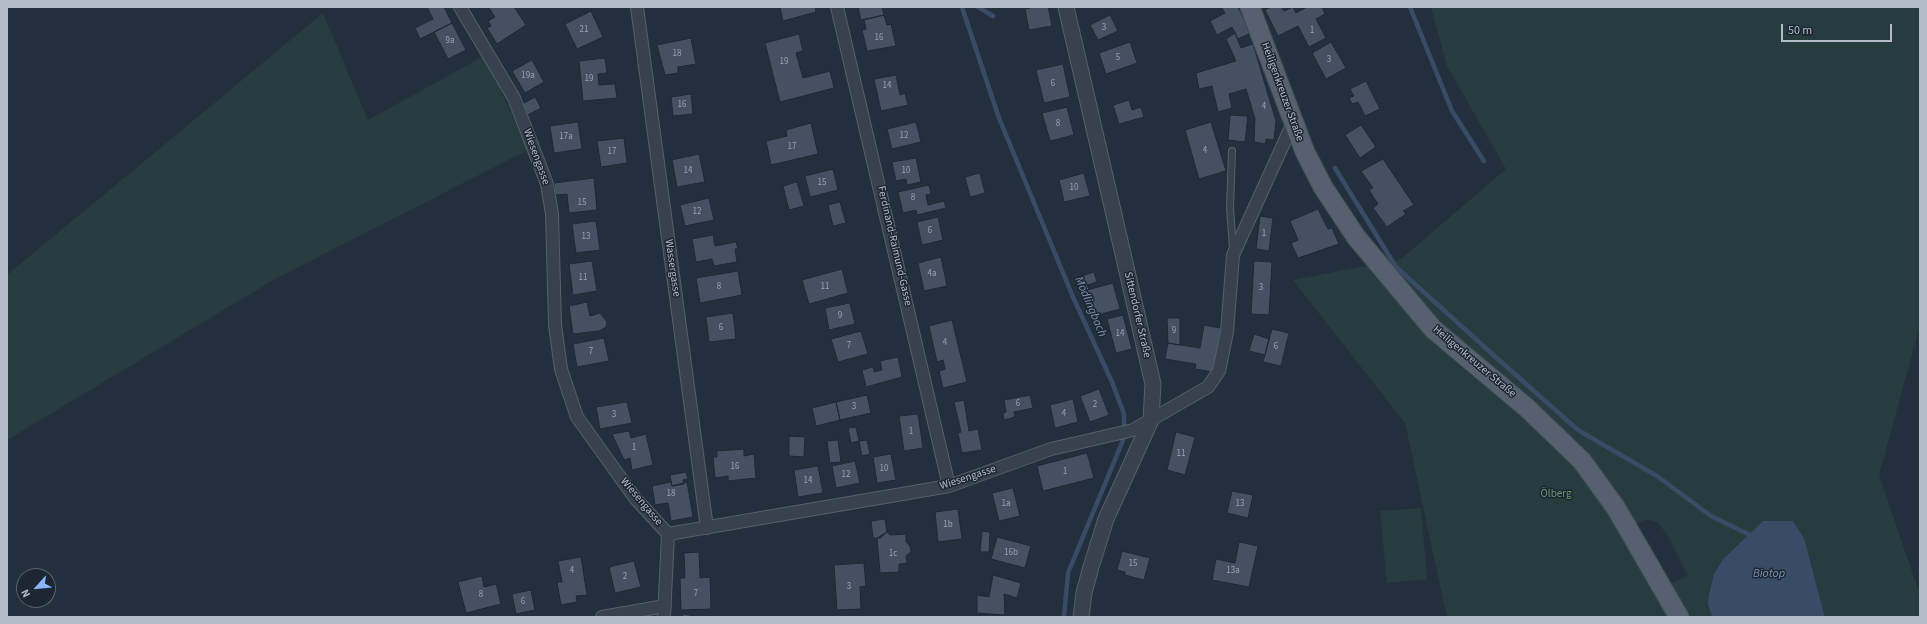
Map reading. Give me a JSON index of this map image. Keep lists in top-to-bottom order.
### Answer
{
  "streets": {
    "main road": ["Heiligenkreuzer Straße"],
    "street": [
      "Wiesengasse",
      "Ferdinand-Raimund-Gasse",
      "Wassergasse",
      "Sittendorfer Straße"
    ]
  },
  "crossings": [
    ["Heiligenkreuzer Straße", "Wiesengasse"],
    ["Wiesengasse", "Ferdinand-Raimund-Gasse"],
    ["Wiesengasse", "Wassergasse"],
    ["Wiesengasse", "Sittendorfer Straße"]
  ],
  "water": ["Mödlingbach", "Biotop"],
  "parks": ["Ölberg"],
  "house_numbers": [
    "3",
    "21",
    "1",
    "16",
    "9a",
    "18",
    "5",
    "3",
    "19",
    "19a",
    "19",
    "6",
    "14",
    "16",
    "4",
    "8",
    "12",
    "17a",
    "17",
    "4",
    "17",
    "14",
    "10",
    "15",
    "10",
    "8",
    "15",
    "12",
    "6",
    "1",
    "13",
    "4a",
    "11",
    "8",
    "11",
    "3",
    "9",
    "6",
    "9",
    "14",
    "4",
    "7",
    "6",
    "7",
    "6",
    "2",
    "3",
    "4",
    "3",
    "1",
    "1",
    "11",
    "16",
    "10",
    "1",
    "12",
    "14",
    "18",
    "1a",
    "13",
    "1b",
    "16b",
    "1c",
    "15",
    "4",
    "13a",
    "2",
    "3",
    "7",
    "8",
    "6"
  ],
  "scale_bar": "50 m",
  "north": "bottom left"
}
